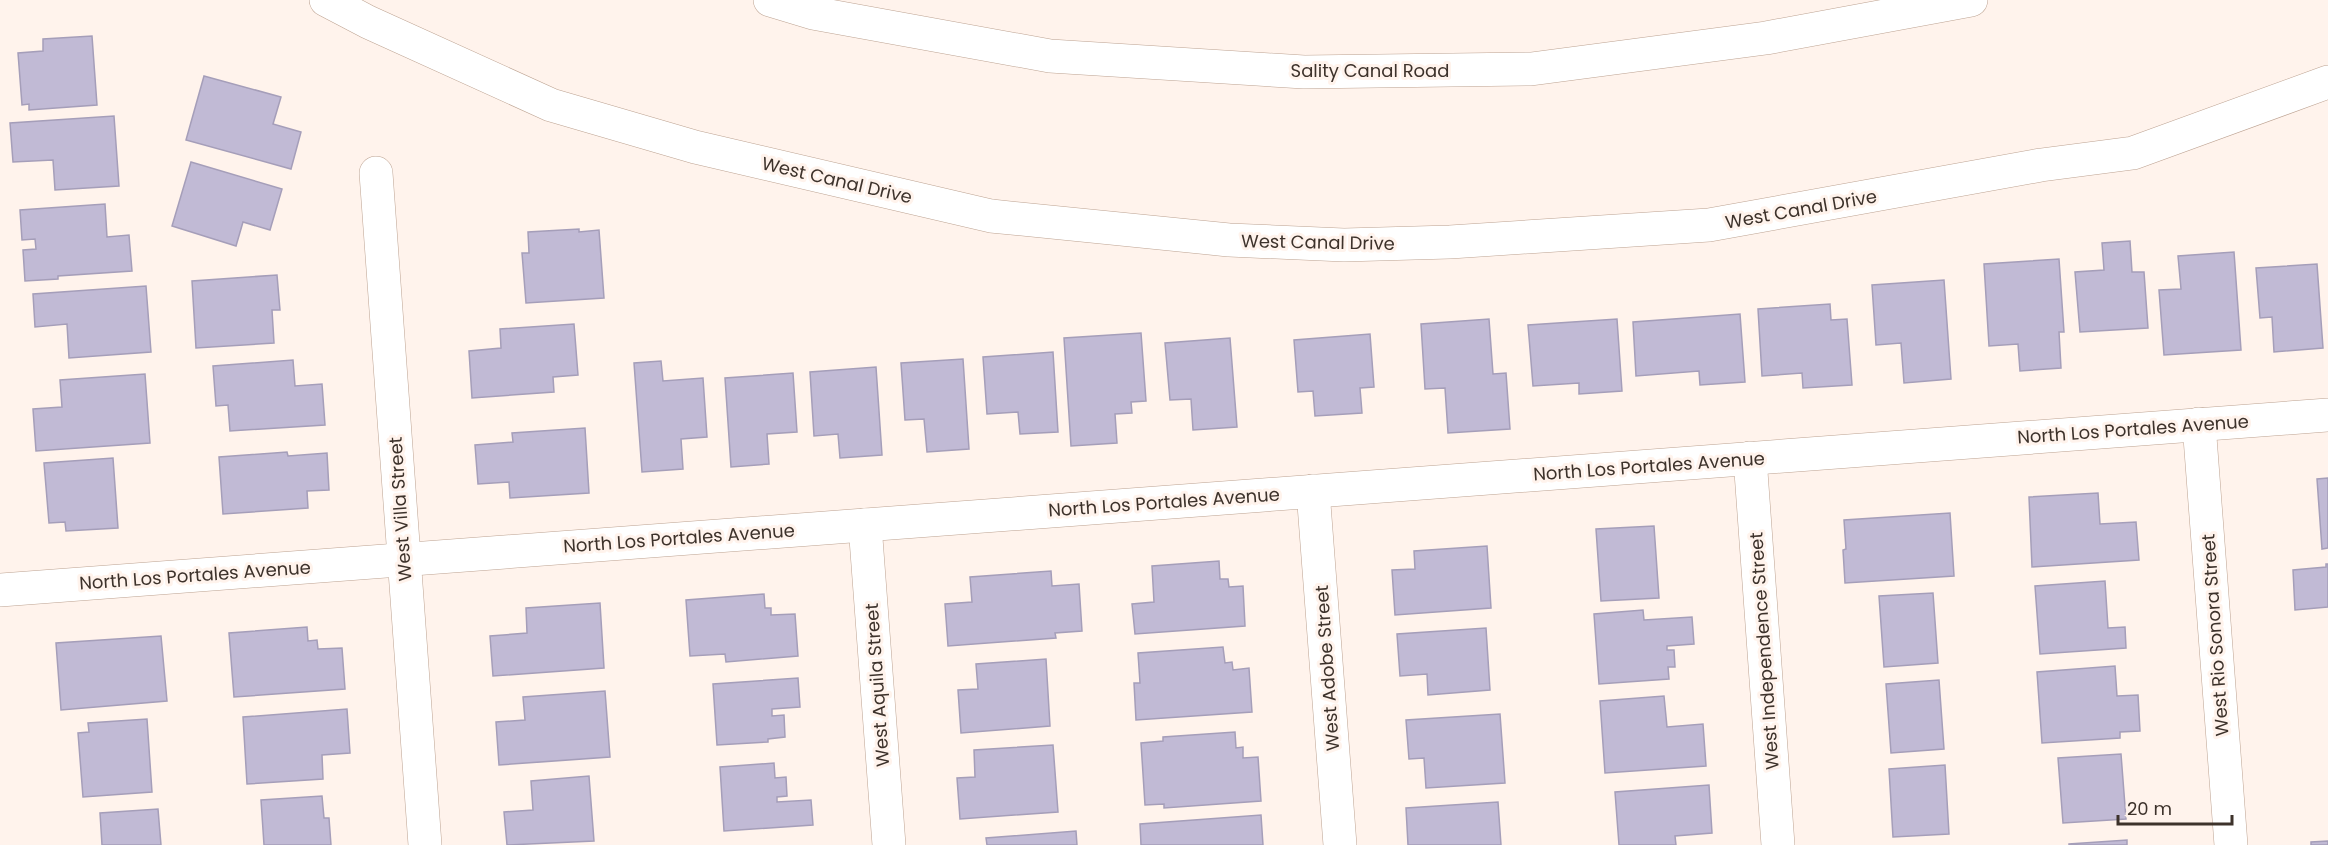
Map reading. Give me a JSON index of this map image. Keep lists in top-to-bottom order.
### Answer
{
  "streets": {
    "street": [
      "Sality Canal Road",
      "West Canal Drive",
      "North Los Portales Avenue",
      "West Villa Street",
      "West Rio Sonora Street",
      "West Independence Street",
      "West Adobe Street",
      "West Aquila Street"
    ]
  },
  "crossings": [
    ["North Los Portales Avenue", "West Villa Street"],
    ["North Los Portales Avenue", "West Rio Sonora Street"],
    ["North Los Portales Avenue", "West Independence Street"],
    ["North Los Portales Avenue", "West Adobe Street"],
    ["North Los Portales Avenue", "West Aquila Street"]
  ],
  "scale_bar": "20 m"
}
